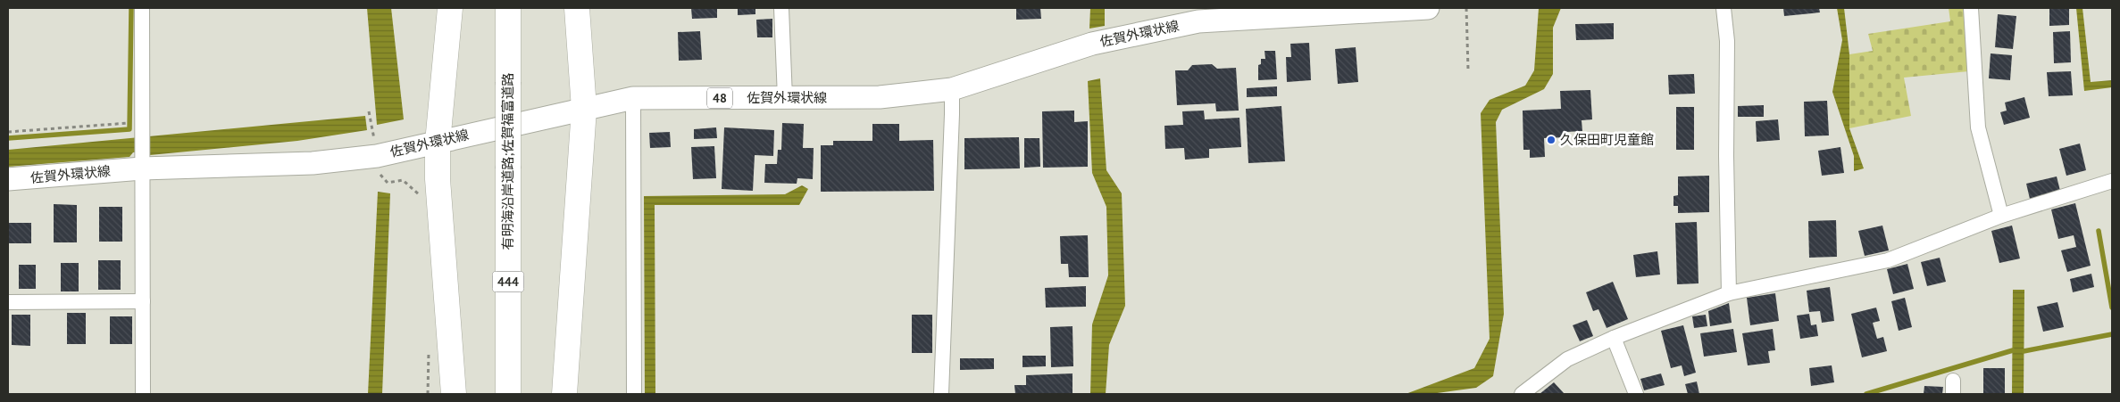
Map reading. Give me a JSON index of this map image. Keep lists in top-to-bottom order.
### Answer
{
  "streets": {
    "highway": ["有明海沿岸道路;佐賀福富道路", "444"],
    "main road": ["佐賀外環状線", "48"]
  },
  "places": ["久保田町児童館"]
}
